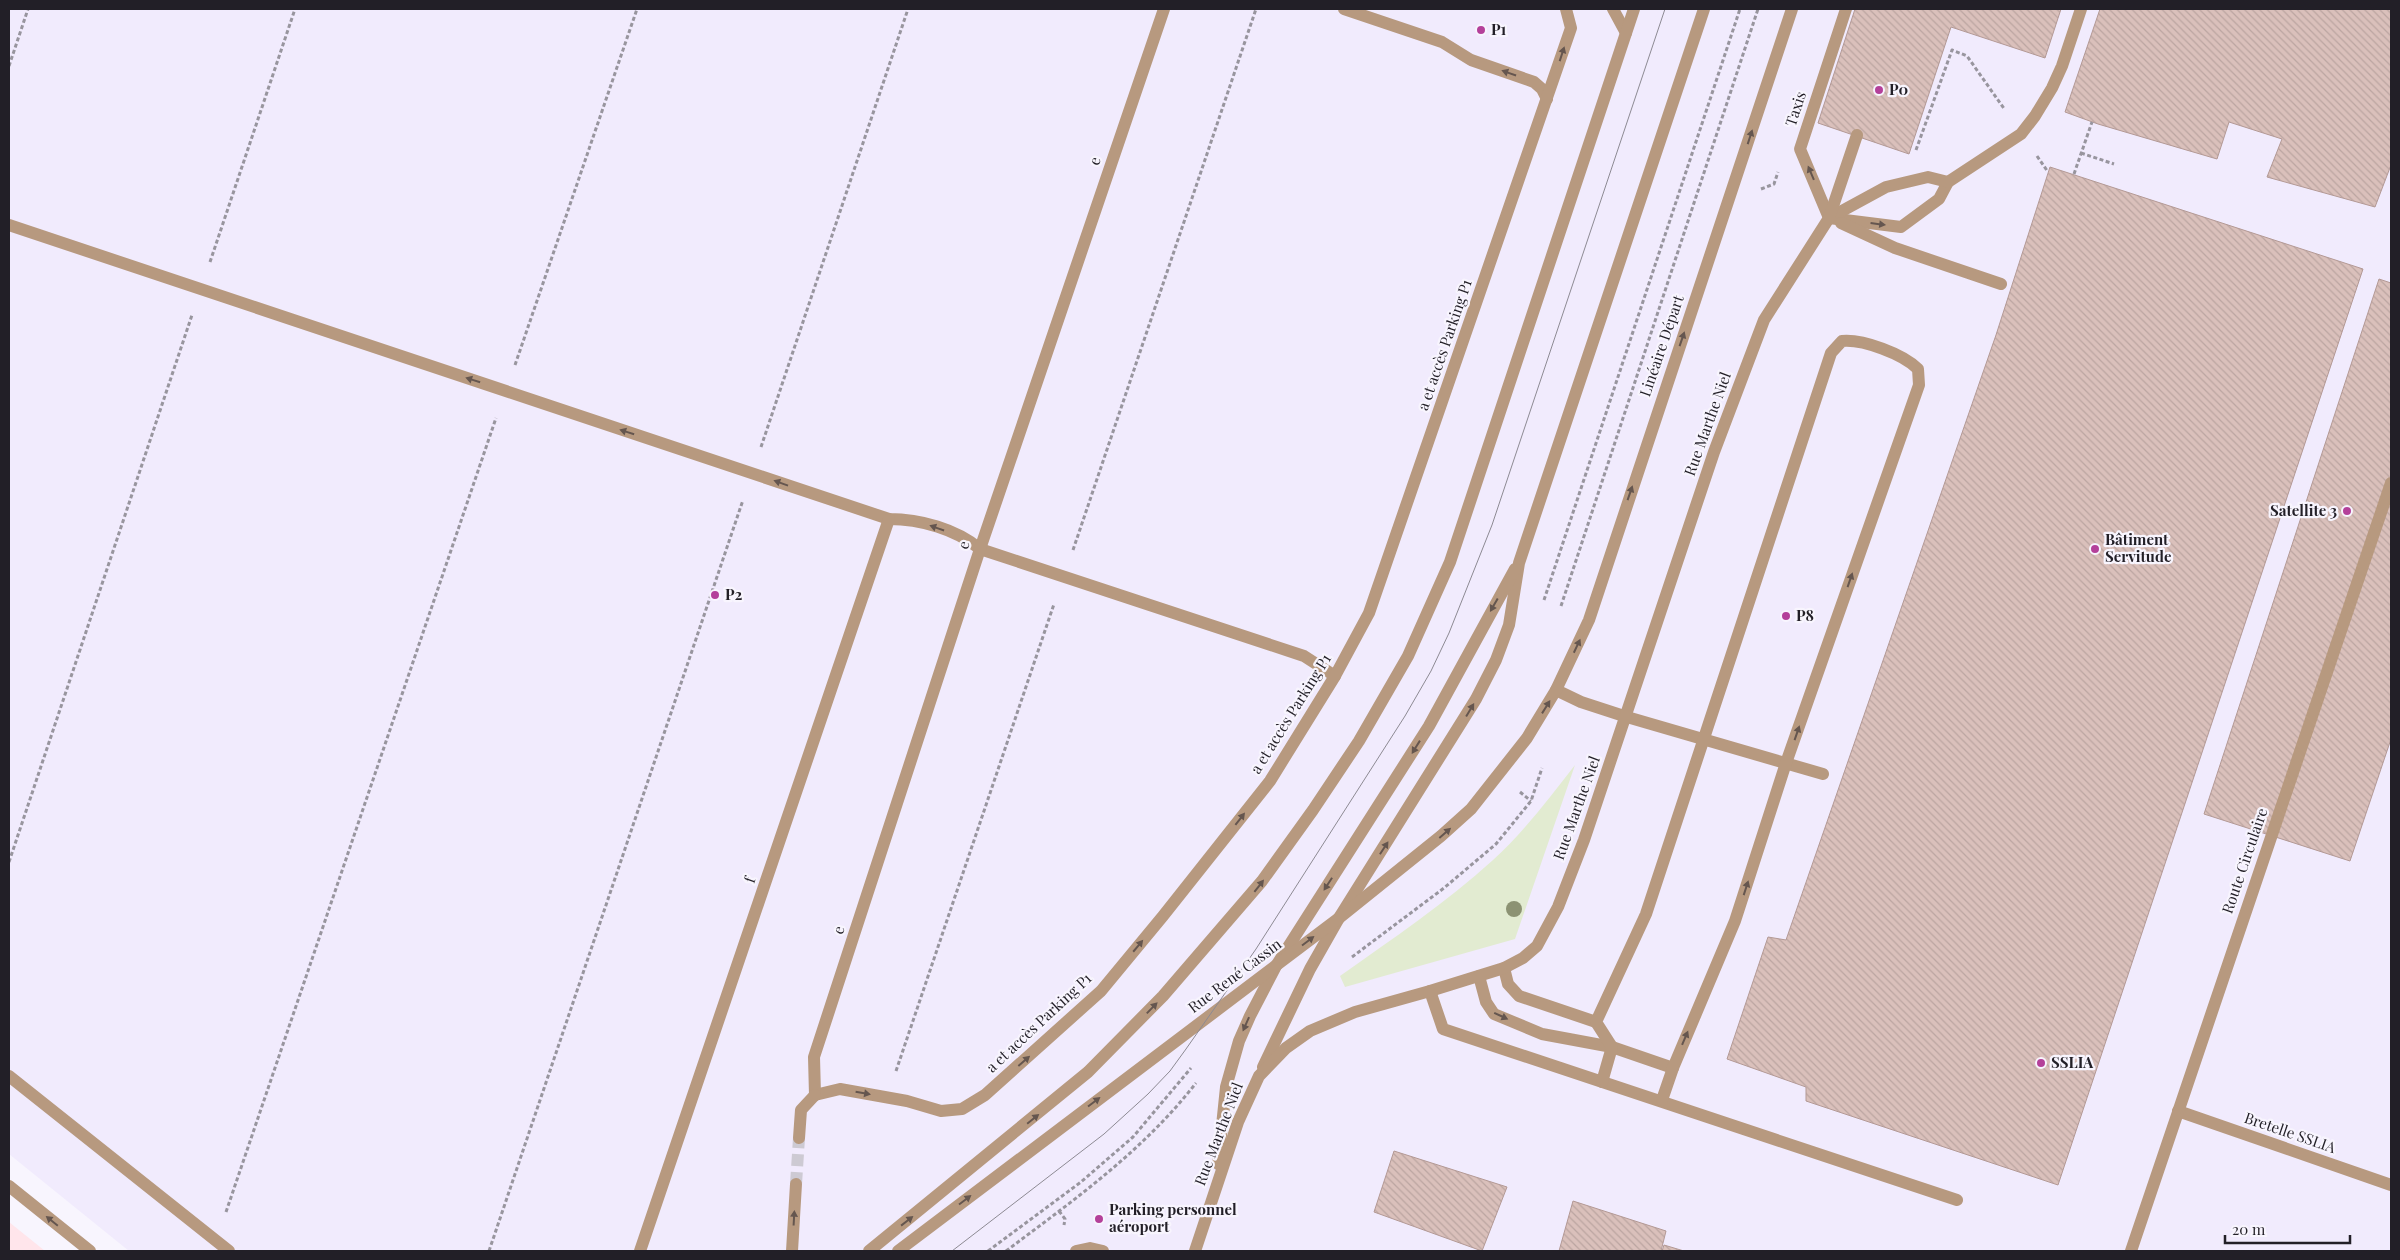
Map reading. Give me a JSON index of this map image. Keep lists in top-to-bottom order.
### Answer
{
  "streets": {
    "street": [
      "Taxis",
      "e",
      "a et accès Parking P1",
      "Linéaire Départ",
      "Rue Marthe Niel",
      "Route Circulaire",
      "f",
      "Rue René Cassin",
      "Bretelle SSLIA"
    ]
  },
  "crossings": [
    ["Taxis", "Rue Marthe Niel"],
    ["e", "a et accès Parking P1"],
    ["Linéaire Départ", "Rue René Cassin"],
    ["Route Circulaire", "Bretelle SSLIA"]
  ],
  "places": [
    "P1",
    "P0",
    "Satellite 3",
    "Bâtiment Servitude",
    "P2",
    "P8",
    "SSLIA",
    "Parking personnel aéroport"
  ],
  "scale_bar": "20 m"
}
